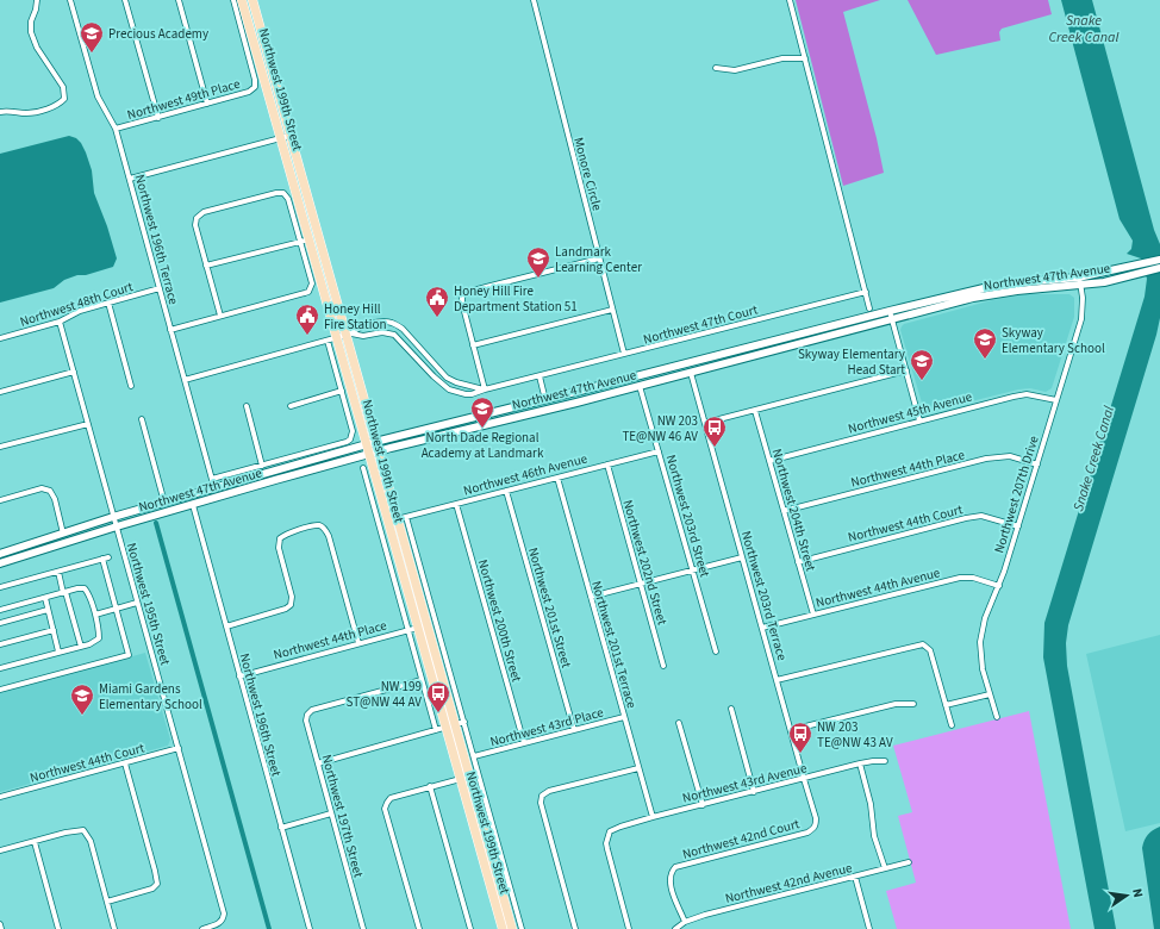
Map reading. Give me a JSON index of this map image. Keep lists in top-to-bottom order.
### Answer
{
  "streets": {
    "main road": ["Northwest 199th Street", "Northwest 47th Avenue"],
    "street": [
      "Northwest 49th Place",
      "Monore Circle",
      "Northwest 196th Terrace",
      "Northwest 48th Court",
      "Northwest 47th Court",
      "Northwest 45th Avenue",
      "Northwest 44th Place",
      "Northwest 46th Avenue",
      "Northwest 207th Drive",
      "Northwest 204th Street",
      "Northwest 203rd Street",
      "Northwest 44th Court",
      "Northwest 202nd Street",
      "Northwest 44th Avenue",
      "Northwest 203rd Terrace",
      "Northwest 195th Street",
      "Northwest 201st Street",
      "Northwest 200th Street",
      "Northwest 201st Terrace",
      "Northwest 196th Street",
      "Northwest 43rd Place",
      "Northwest 43rd Avenue",
      "Northwest 197th Street",
      "Northwest 42nd Court",
      "Northwest 42nd Avenue"
    ]
  },
  "crossings": [
    ["Northwest 199th Street", "Northwest 49th Place"],
    ["Northwest 199th Street", "Northwest 47th Avenue"],
    ["Northwest 199th Street", "Northwest 44th Place"],
    ["Northwest 199th Street", "Northwest 46th Avenue"],
    ["Northwest 49th Place", "Northwest 196th Terrace"],
    ["Monore Circle", "Northwest 47th Court"],
    ["Northwest 196th Terrace", "Northwest 47th Avenue"],
    ["Northwest 196th Terrace", "Northwest 48th Court"],
    ["Northwest 47th Avenue", "Northwest 207th Drive"],
    ["Northwest 47th Avenue", "Northwest 203rd Street"],
    ["Northwest 47th Avenue", "Northwest 203rd Terrace"],
    ["Northwest 47th Avenue", "Northwest 195th Street"],
    ["Northwest 47th Avenue", "Northwest 196th Street"],
    ["Northwest 48th Court", "Northwest 195th Street"],
    ["Northwest 45th Avenue", "Northwest 207th Drive"],
    ["Northwest 45th Avenue", "Northwest 204th Street"],
    ["Northwest 44th Place", "Northwest 207th Drive"],
    ["Northwest 44th Place", "Northwest 204th Street"],
    ["Northwest 44th Place", "Northwest 196th Street"],
    ["Northwest 46th Avenue", "Northwest 203rd Street"],
    ["Northwest 46th Avenue", "Northwest 202nd Street"],
    ["Northwest 46th Avenue", "Northwest 201st Street"],
    ["Northwest 46th Avenue", "Northwest 200th Street"],
    ["Northwest 46th Avenue", "Northwest 201st Terrace"],
    ["Northwest 207th Drive", "Northwest 44th Court"],
    ["Northwest 207th Drive", "Northwest 44th Avenue"],
    ["Northwest 204th Street", "Northwest 44th Court"],
    ["Northwest 204th Street", "Northwest 44th Avenue"],
    ["Northwest 44th Court", "Northwest 195th Street"],
    ["Northwest 44th Avenue", "Northwest 203rd Terrace"],
    ["Northwest 203rd Terrace", "Northwest 43rd Avenue"],
    ["Northwest 203rd Terrace", "Northwest 42nd Court"],
    ["Northwest 201st Street", "Northwest 43rd Place"],
    ["Northwest 200th Street", "Northwest 43rd Place"],
    ["Northwest 201st Terrace", "Northwest 43rd Place"],
    ["Northwest 201st Terrace", "Northwest 43rd Avenue"],
    ["Northwest 42nd Court", "Northwest 42nd Avenue"]
  ],
  "water": ["Snake Creek Canal"],
  "places": {
    "school or university": [
      "Precious Academy",
      "Landmark Learning Center",
      "Skyway Elementary School",
      "Skyway Elementary Head Start",
      "North Dade Regional Academy at Landmark",
      "Miami Gardens Elementary School"
    ],
    "public building": ["Honey Hill Fire Department Station 51", "Honey Hill Fire Station"],
    "bus stop": ["NW 203 TE@NW 46 AV", "NW 199 ST@NW 44 AV", "NW 203 TE@NW 43 AV"]
  },
  "north": "right"
}
